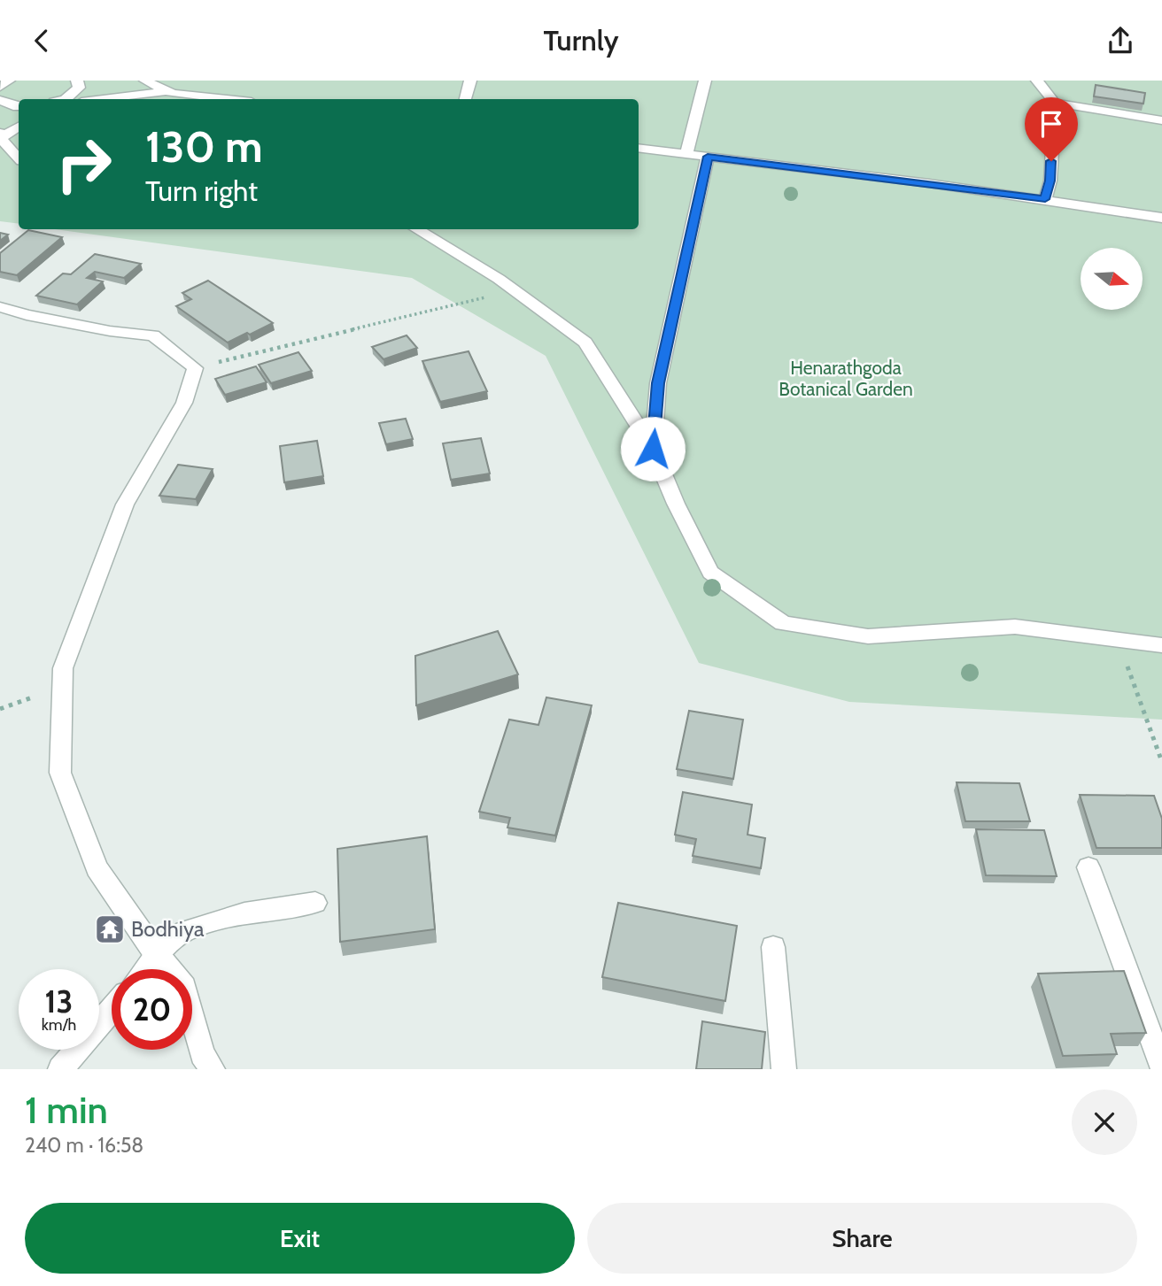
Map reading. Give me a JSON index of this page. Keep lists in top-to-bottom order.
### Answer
{
  "parks": ["Henarathgoda Botanical Garden"],
  "places": {
    "temple": ["Bodhiya"]
  },
  "north": "right",
  "page": {
    "header": "Turnly",
    "turn": ["130 m", "Turn right"],
    "speed": "13 km/h",
    "limit": "20",
    "heading": ["1 min", "240 m · 16:58"],
    "buttons": ["Exit", "Share"]
  }
}
